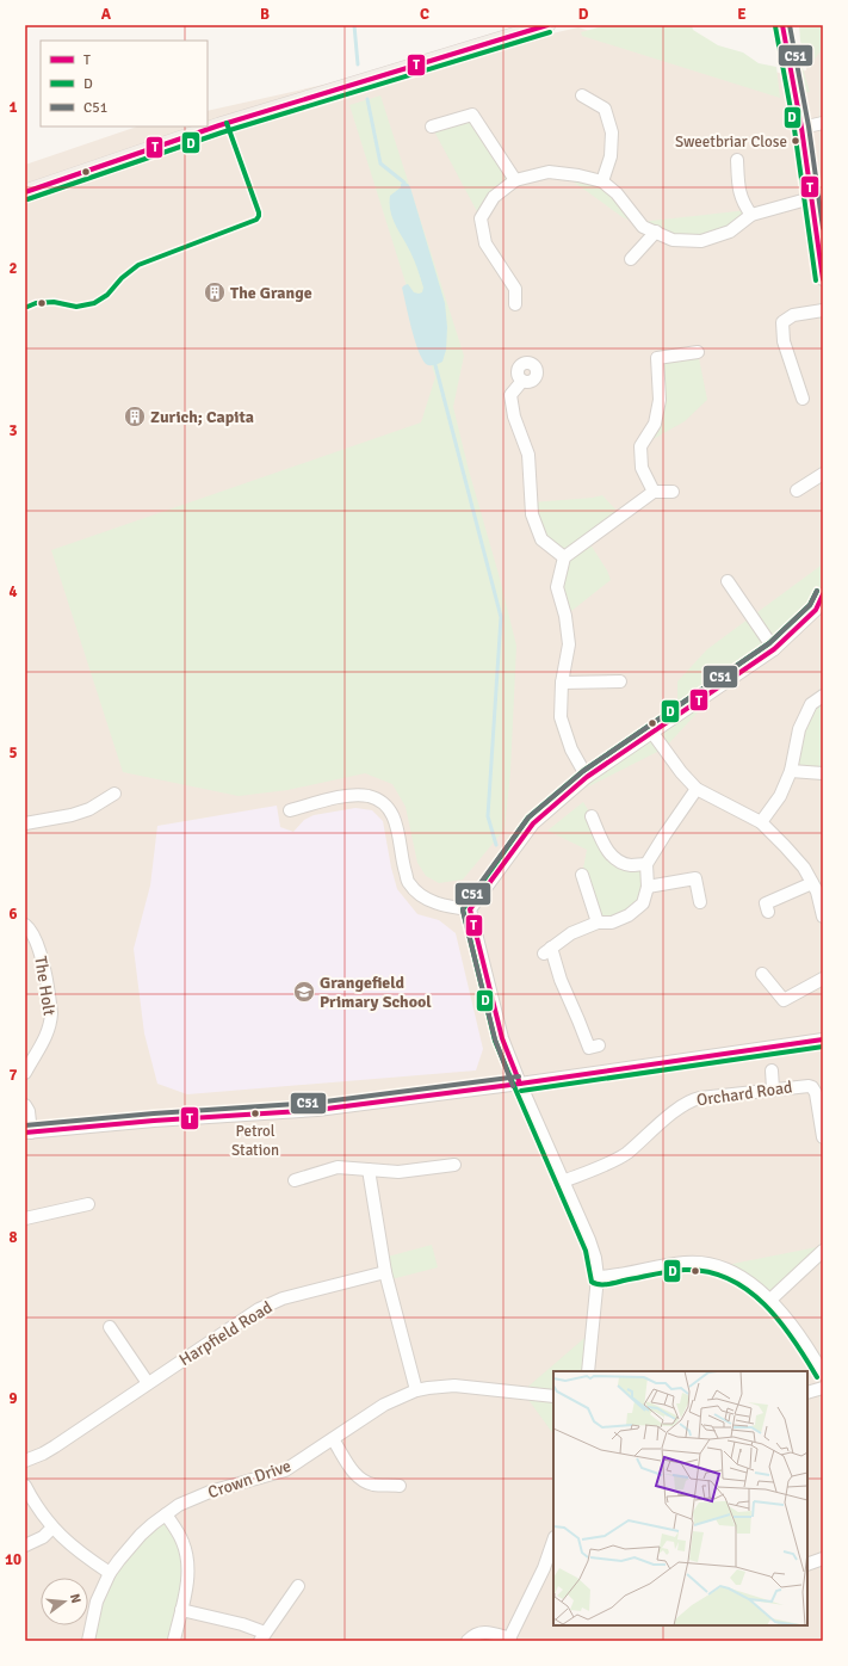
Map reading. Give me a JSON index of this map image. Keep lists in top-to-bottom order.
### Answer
{
  "streets": {
    "street": [
      "The Holt",
      "Orchard Road",
      "Harpfield Road",
      "Crown Drive"
    ]
  },
  "places": {
    "other": ["Sweetbriar Close", "Petrol Station"],
    "building": ["The Grange", "Zurich; Capita"],
    "school or university": ["Grangefield Primary School"]
  },
  "lines": ["transit line T", "transit line C51", "transit line D"],
  "legend": ["T", "D", "C51"],
  "north": "right",
  "grid": {
    "columns": [
      "A",
      "B",
      "C",
      "D",
      "E"
    ],
    "rows": [
      "1",
      "2",
      "3",
      "4",
      "5",
      "6",
      "7",
      "8",
      "9",
      "10"
    ]
  }
}
